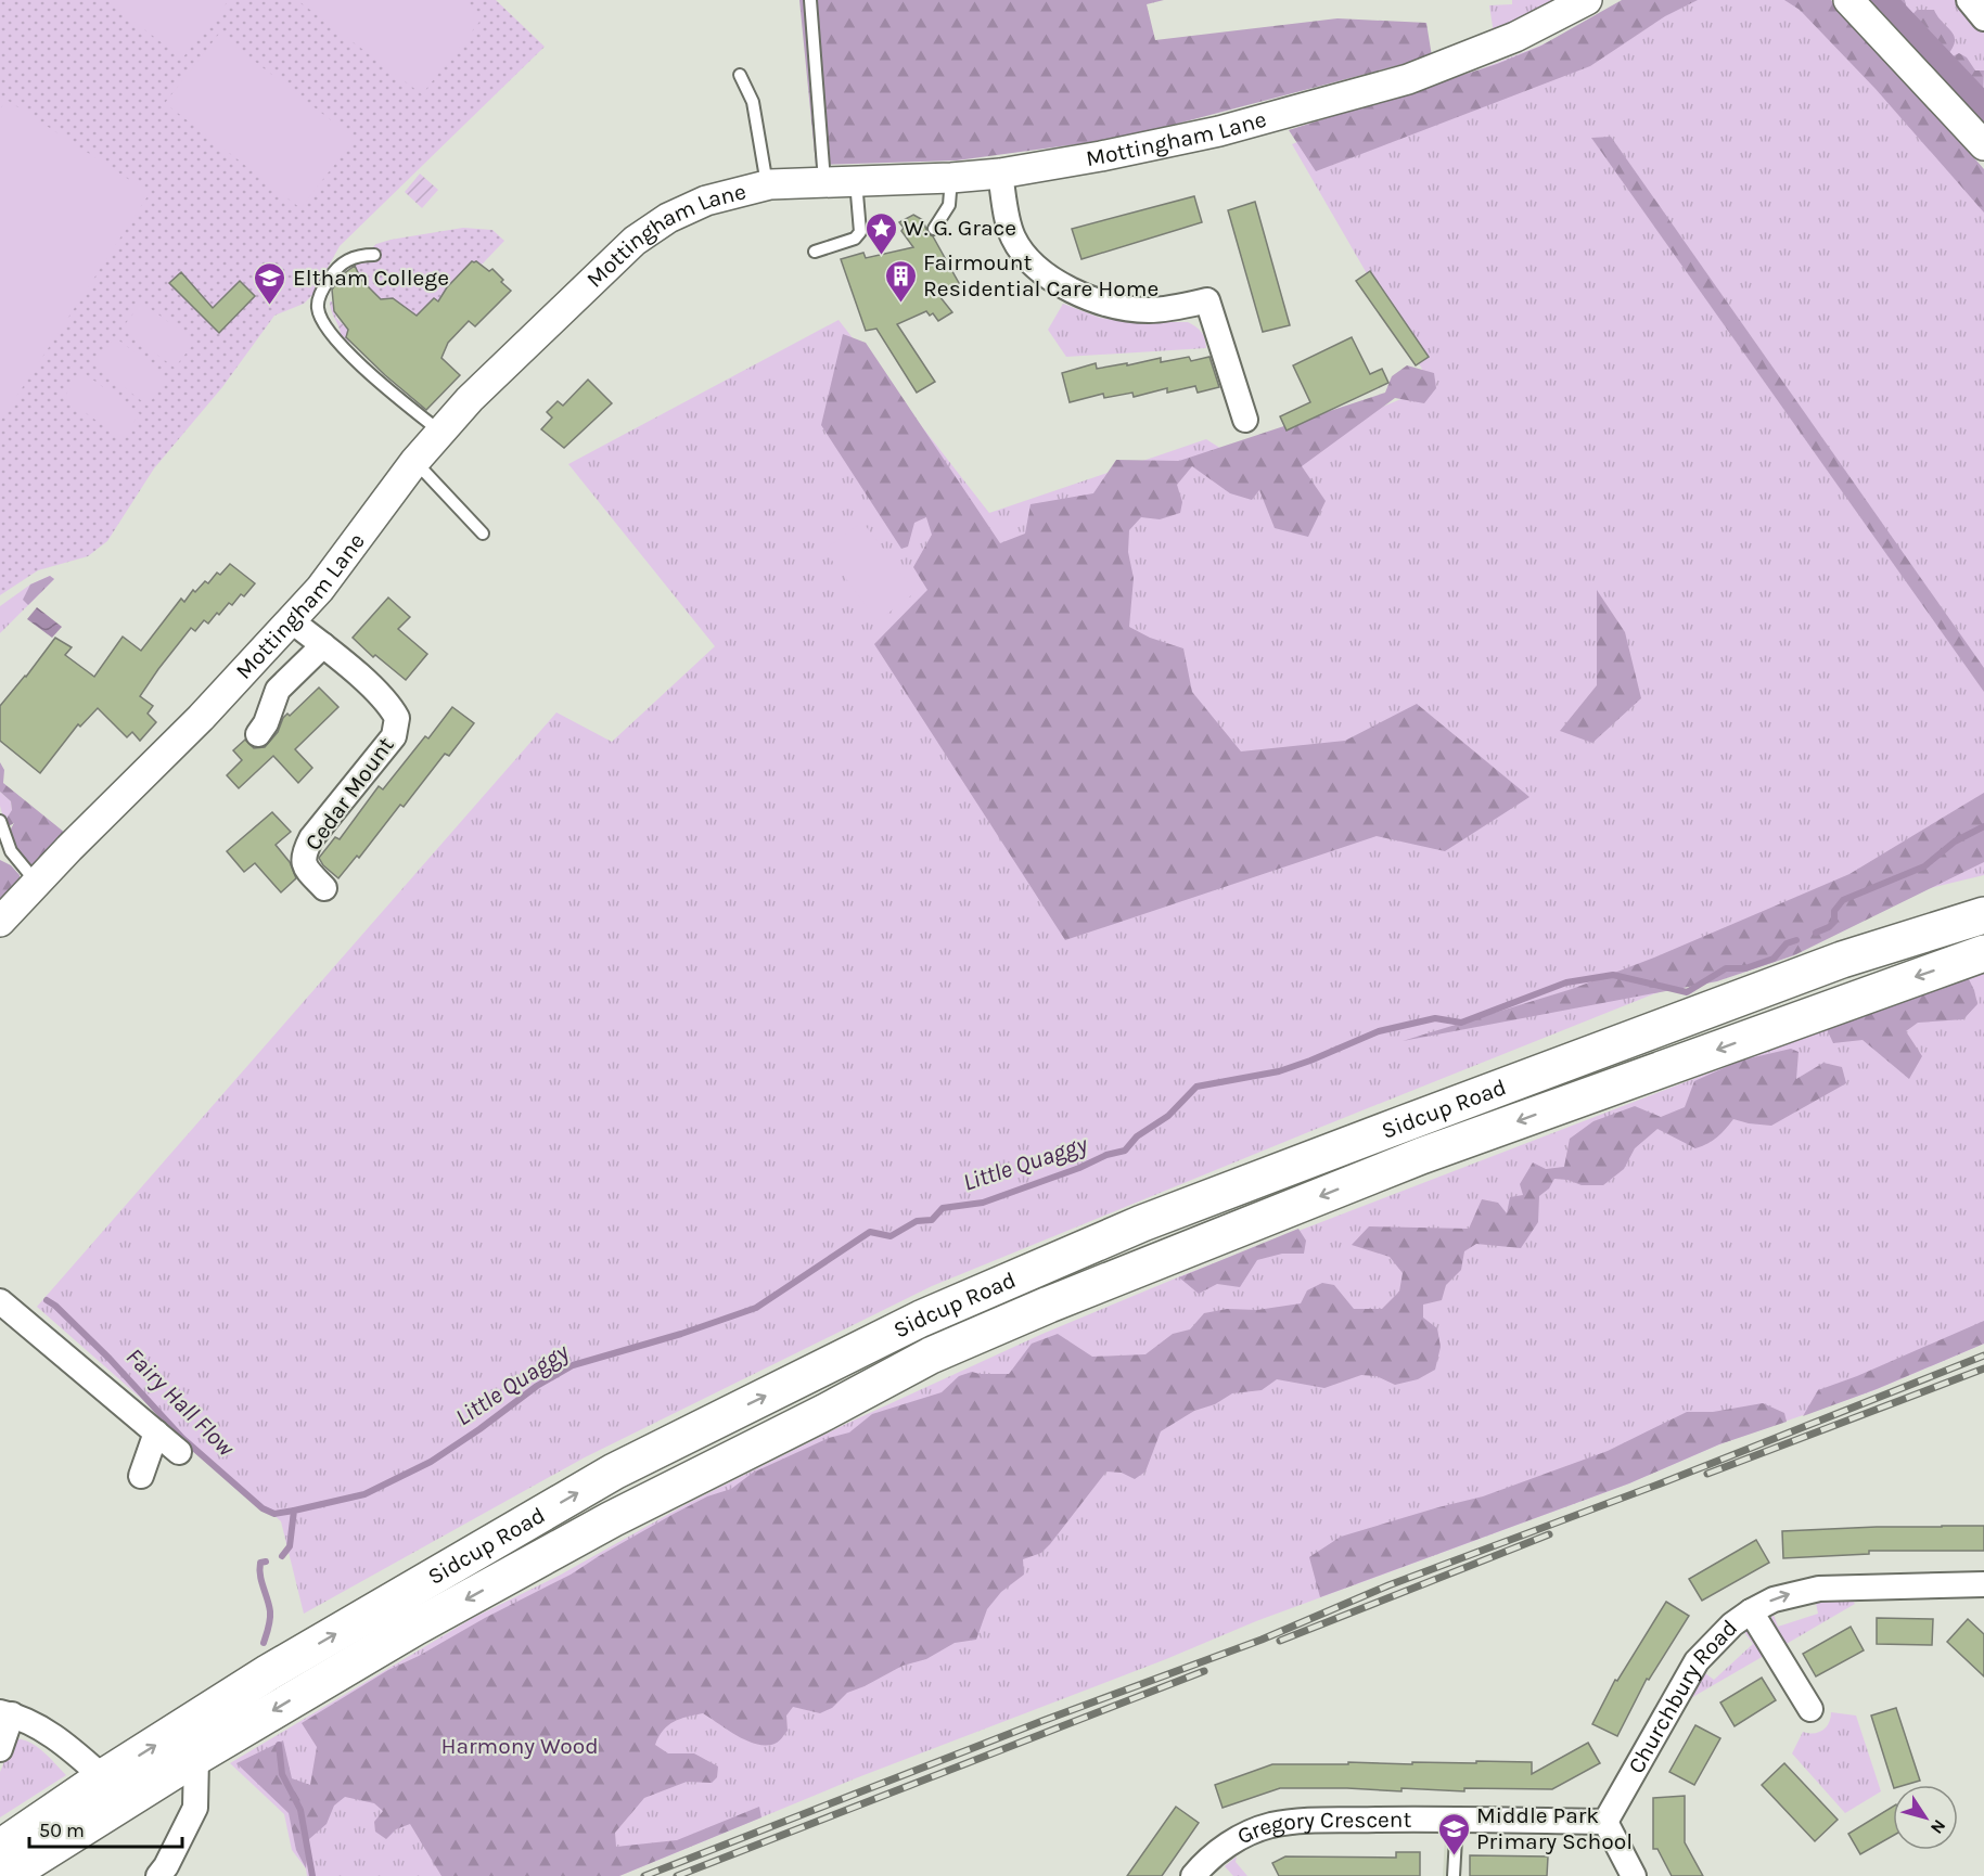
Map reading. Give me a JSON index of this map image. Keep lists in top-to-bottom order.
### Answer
{
  "streets": {
    "highway": ["Sidcup Road"],
    "street": [
      "Mottingham Lane",
      "Cedar Mount",
      "Churchbury Road",
      "Gregory Crescent"
    ]
  },
  "crossings": [
    ["Mottingham Lane", "Cedar Mount"],
    ["Churchbury Road", "Gregory Crescent"]
  ],
  "one_way": ["Churchbury Road"],
  "water": ["Little Quaggy", "Fairy Hall Flow"],
  "parks": ["Harmony Wood"],
  "places": {
    "place": ["W. G. Grace"],
    "building": ["Fairmount Residential Care Home"],
    "school or university": ["Eltham College", "Middle Park Primary School"]
  },
  "scale_bar": "50 m",
  "north": "bottom right"
}
